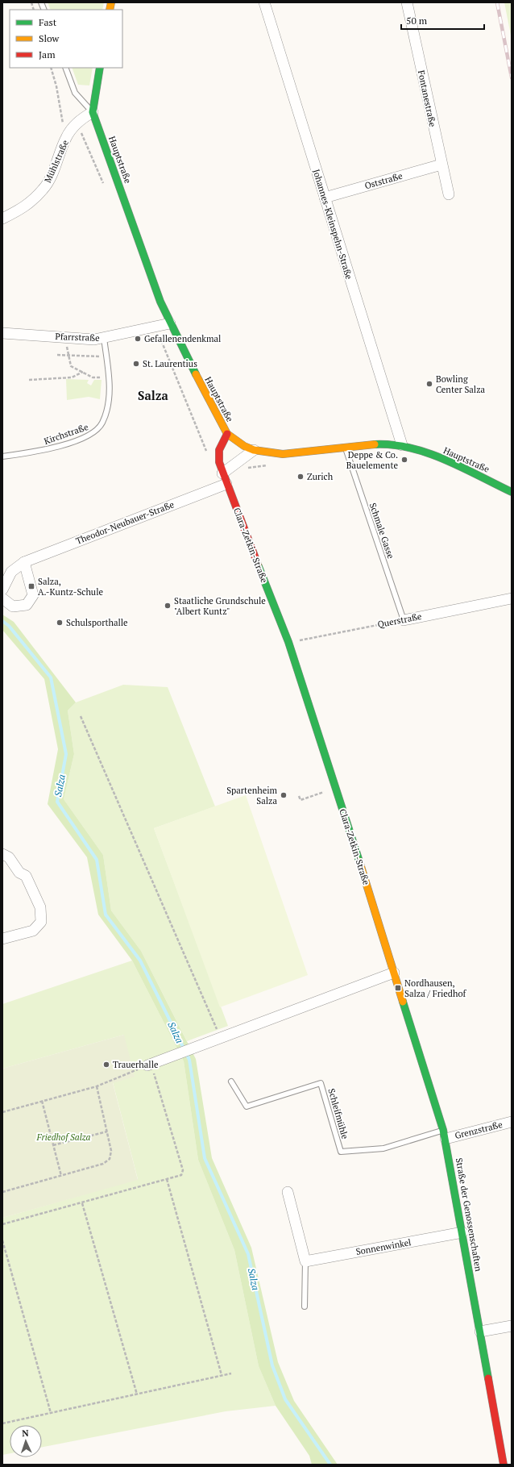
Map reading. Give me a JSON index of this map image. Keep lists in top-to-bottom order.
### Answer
{
  "streets": {
    "street": [
      "Fontanestraße",
      "Hauptstraße",
      "Mühlstraße",
      "Oststraße",
      "Johannes-Kleinspehn-Straße",
      "Pfarrstraße",
      "Theodor-Neubauer-Straße",
      "Clara-Zetkin-Straße",
      "Querstraße",
      "Grenzstraße",
      "Straße der Genossenschaften",
      "Sonnenwinkel"
    ],
    "lane": ["Kirchstraße", "Schmale Gasse", "Schleifmühle"]
  },
  "crossings": [
    ["Fontanestraße", "Oststraße"],
    ["Hauptstraße", "Mühlstraße"],
    ["Hauptstraße", "Johannes-Kleinspehn-Straße"],
    ["Hauptstraße", "Pfarrstraße"],
    ["Hauptstraße", "Schmale Gasse"],
    ["Hauptstraße", "Clara-Zetkin-Straße"],
    ["Oststraße", "Johannes-Kleinspehn-Straße"],
    ["Pfarrstraße", "Kirchstraße"],
    ["Theodor-Neubauer-Straße", "Clara-Zetkin-Straße"],
    ["Schmale Gasse", "Querstraße"],
    ["Clara-Zetkin-Straße", "Querstraße"],
    ["Clara-Zetkin-Straße", "Straße der Genossenschaften"],
    ["Schleifmühle", "Grenzstraße"],
    ["Schleifmühle", "Straße der Genossenschaften"],
    ["Grenzstraße", "Straße der Genossenschaften"],
    ["Straße der Genossenschaften", "Sonnenwinkel"]
  ],
  "districts": ["Salza"],
  "water": ["Salza"],
  "parks": ["Friedhof Salza"],
  "places": {
    "other": [
      "Gefallenendenkmal",
      "St. Laurentius",
      "Bowling Center Salza",
      "Deppe & Co. Bauelemente",
      "Zurich",
      "Staatliche Grundschule \"Albert Kuntz\"",
      "Schulsporthalle",
      "Spartenheim Salza",
      "Trauerhalle"
    ],
    "transit": ["Salza, A.-Kuntz-Schule", "Nordhausen, Salza / Friedhof"]
  },
  "legend": ["Fast", "Slow", "Jam"],
  "scale_bar": "50 m",
  "north": "top"
}
